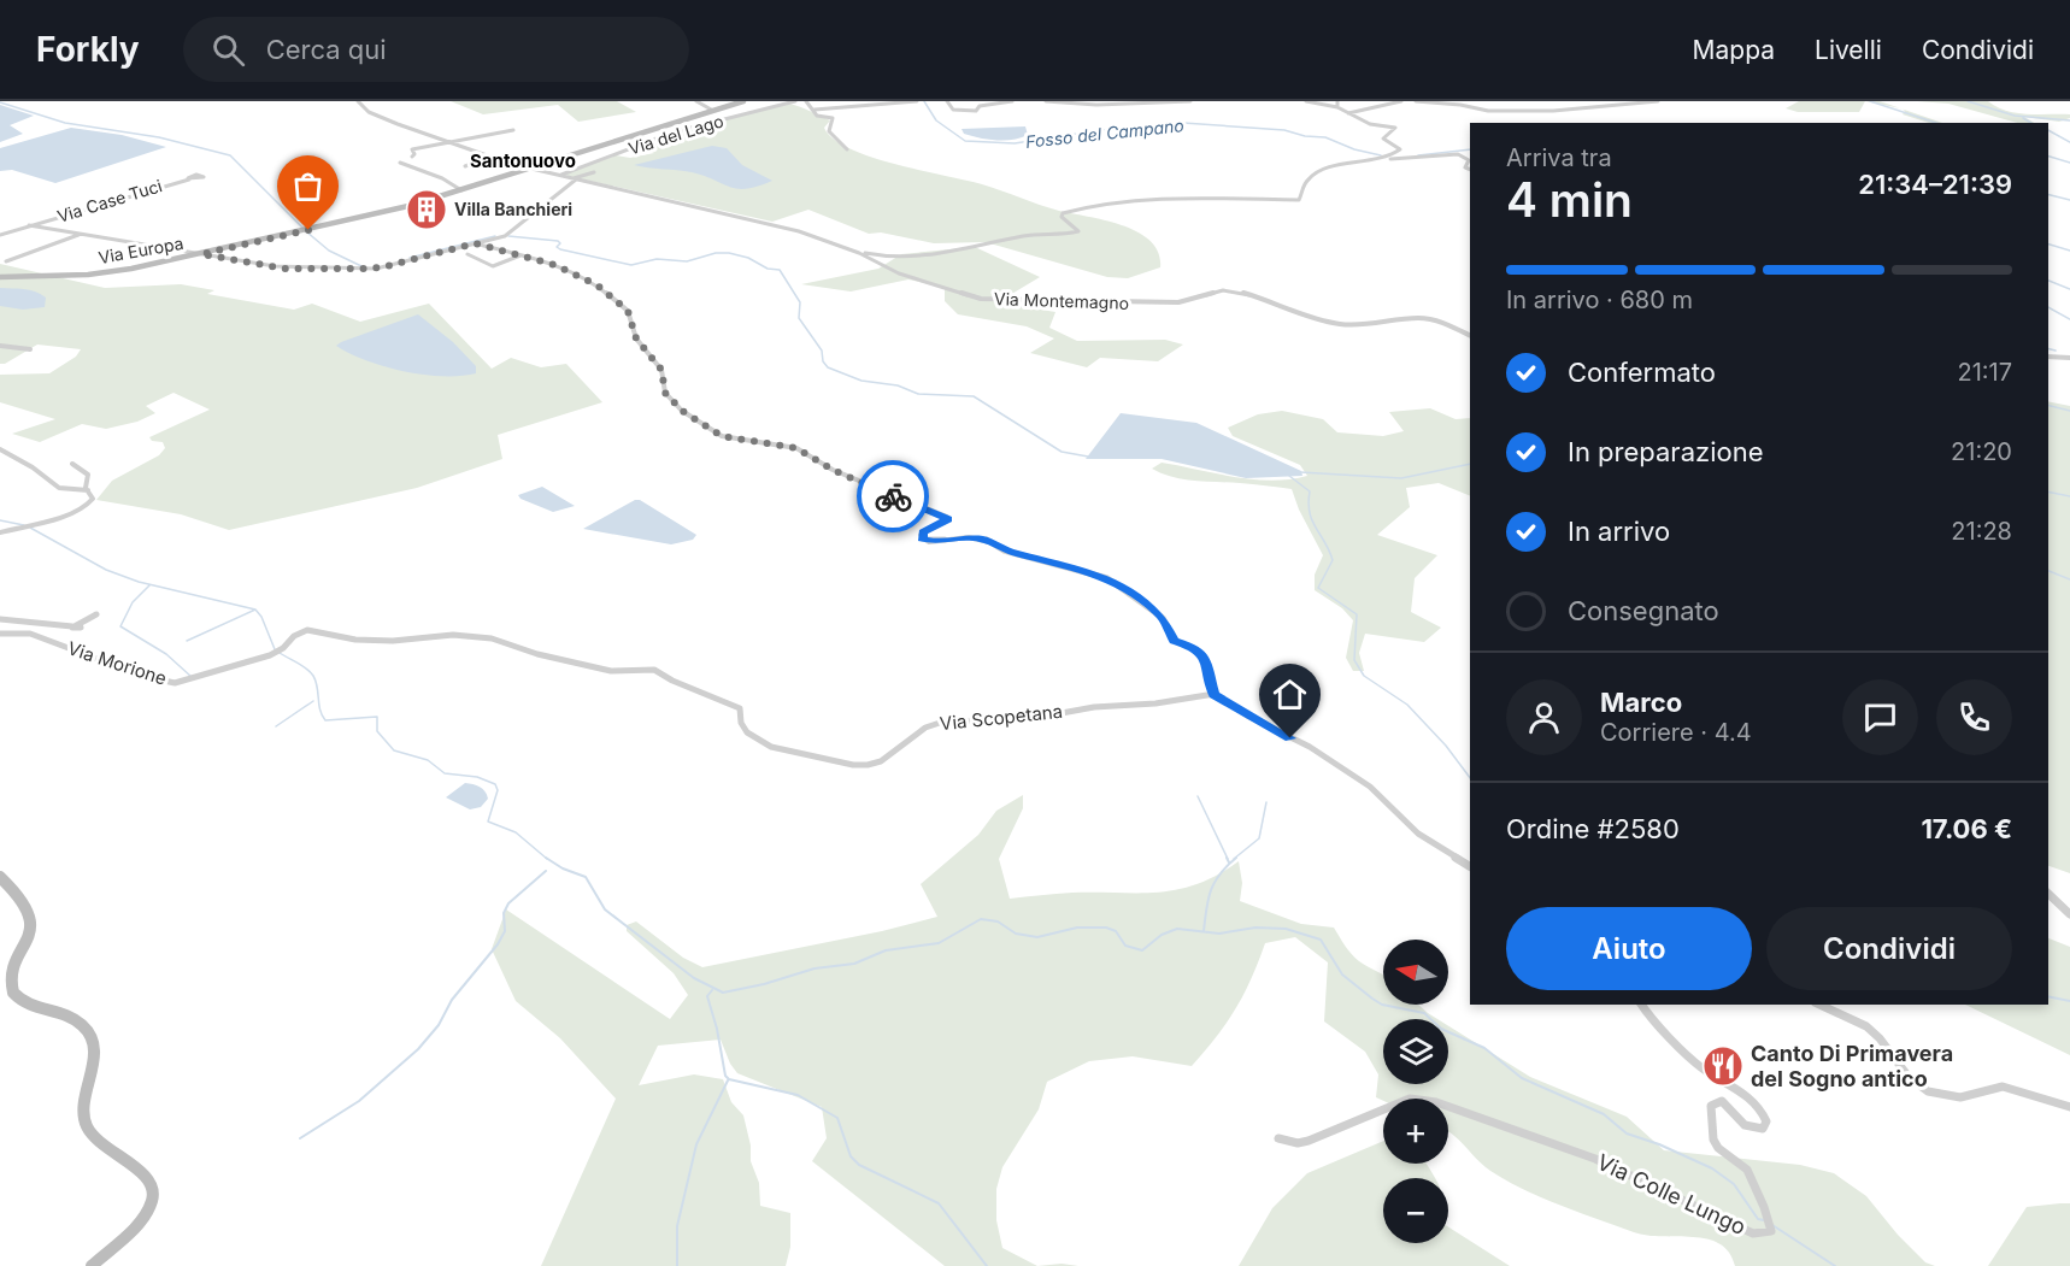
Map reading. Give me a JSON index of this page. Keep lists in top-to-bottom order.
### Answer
{
  "streets": {
    "main road": ["Via Europa"],
    "street": [
      "Via del Lago",
      "Via Case Tuci",
      "Via Montemagno",
      "Via Morione",
      "Via Scopetana",
      "Via Colle Lungo"
    ]
  },
  "crossings": [
    ["Via del Lago", "Via Montemagno"],
    ["Via Europa", "Via Montemagno"],
    ["Via Morione", "Via Scopetana"]
  ],
  "districts": ["Santonuovo"],
  "water": ["Fosso del Campano"],
  "places": {
    "building": ["Villa Banchieri"],
    "restaurant": ["Canto Di Primavera del Sogno antico"]
  },
  "north": "left",
  "page": {
    "header": "Forkly",
    "search": "Cerca qui",
    "nav": ["Mappa", "Livelli", "Condividi"],
    "heading": ["4 min", "Arriva tra", "21:34–21:39"],
    "panel": [
      "Marco",
      "Corriere · 4.4",
      "Ordine #2580",
      "17.06 €"
    ],
    "bar": "In arrivo · 680 m",
    "list": [
      ["Confermato", "21:17"],
      ["In preparazione", "21:20"],
      ["In arrivo", "21:28"],
      "Consegnato"
    ],
    "buttons": ["Aiuto", "Condividi"],
    "map_buttons": ["+", "−"]
  }
}
